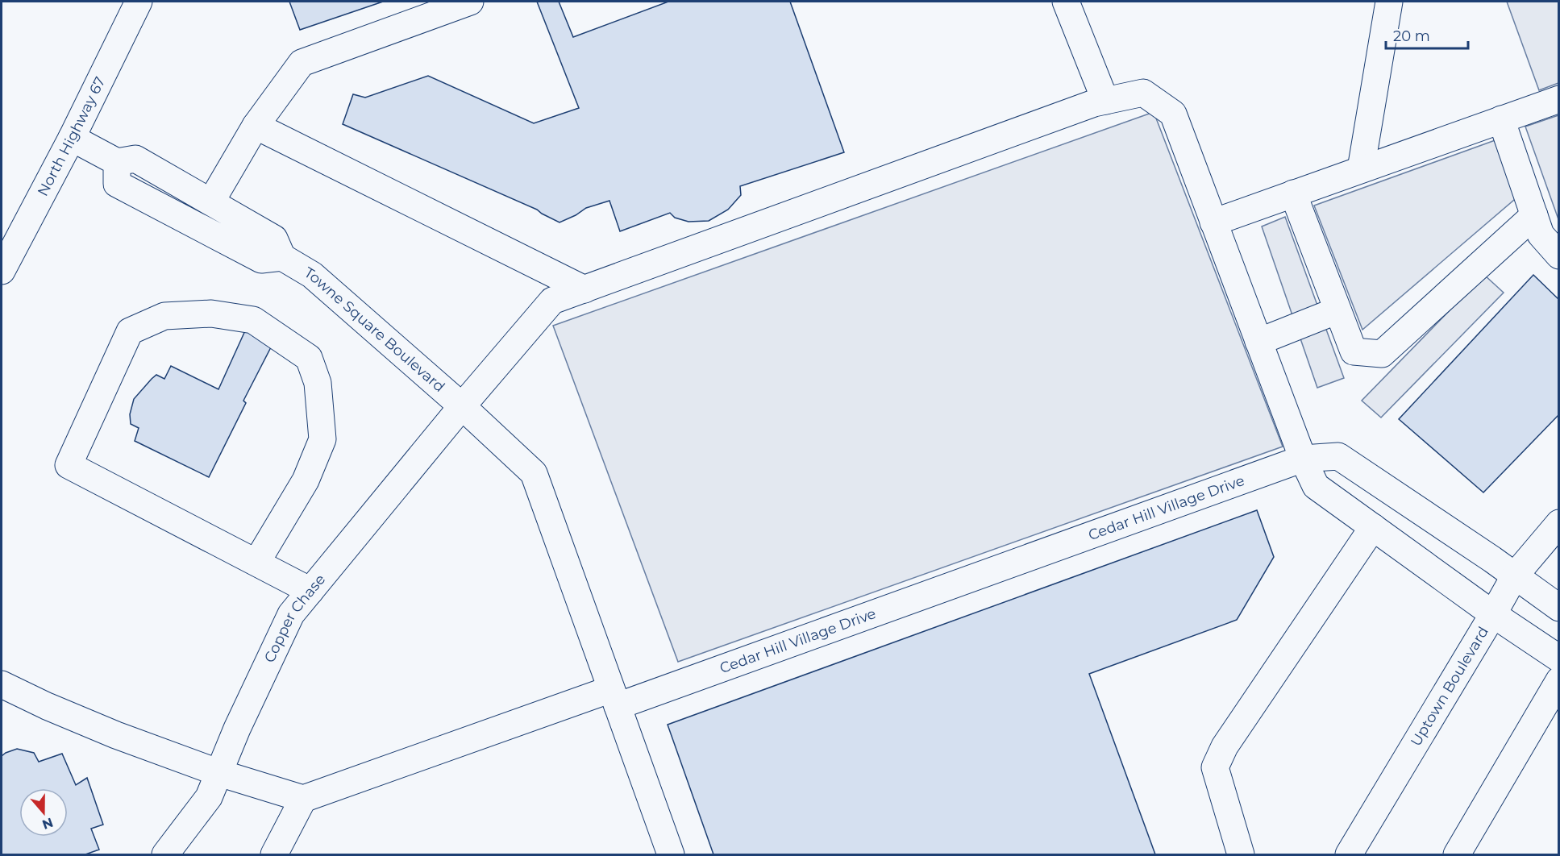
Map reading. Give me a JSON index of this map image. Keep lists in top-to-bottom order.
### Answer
{
  "streets": {
    "street": [
      "North Highway 67",
      "Towne Square Boulevard",
      "Cedar Hill Village Drive",
      "Copper Chase",
      "Uptown Boulevard"
    ]
  },
  "crossings": [
    ["Towne Square Boulevard", "Copper Chase"],
    ["Cedar Hill Village Drive", "Copper Chase"],
    ["Cedar Hill Village Drive", "Uptown Boulevard"]
  ],
  "scale_bar": "20 m",
  "north": "bottom"
}
